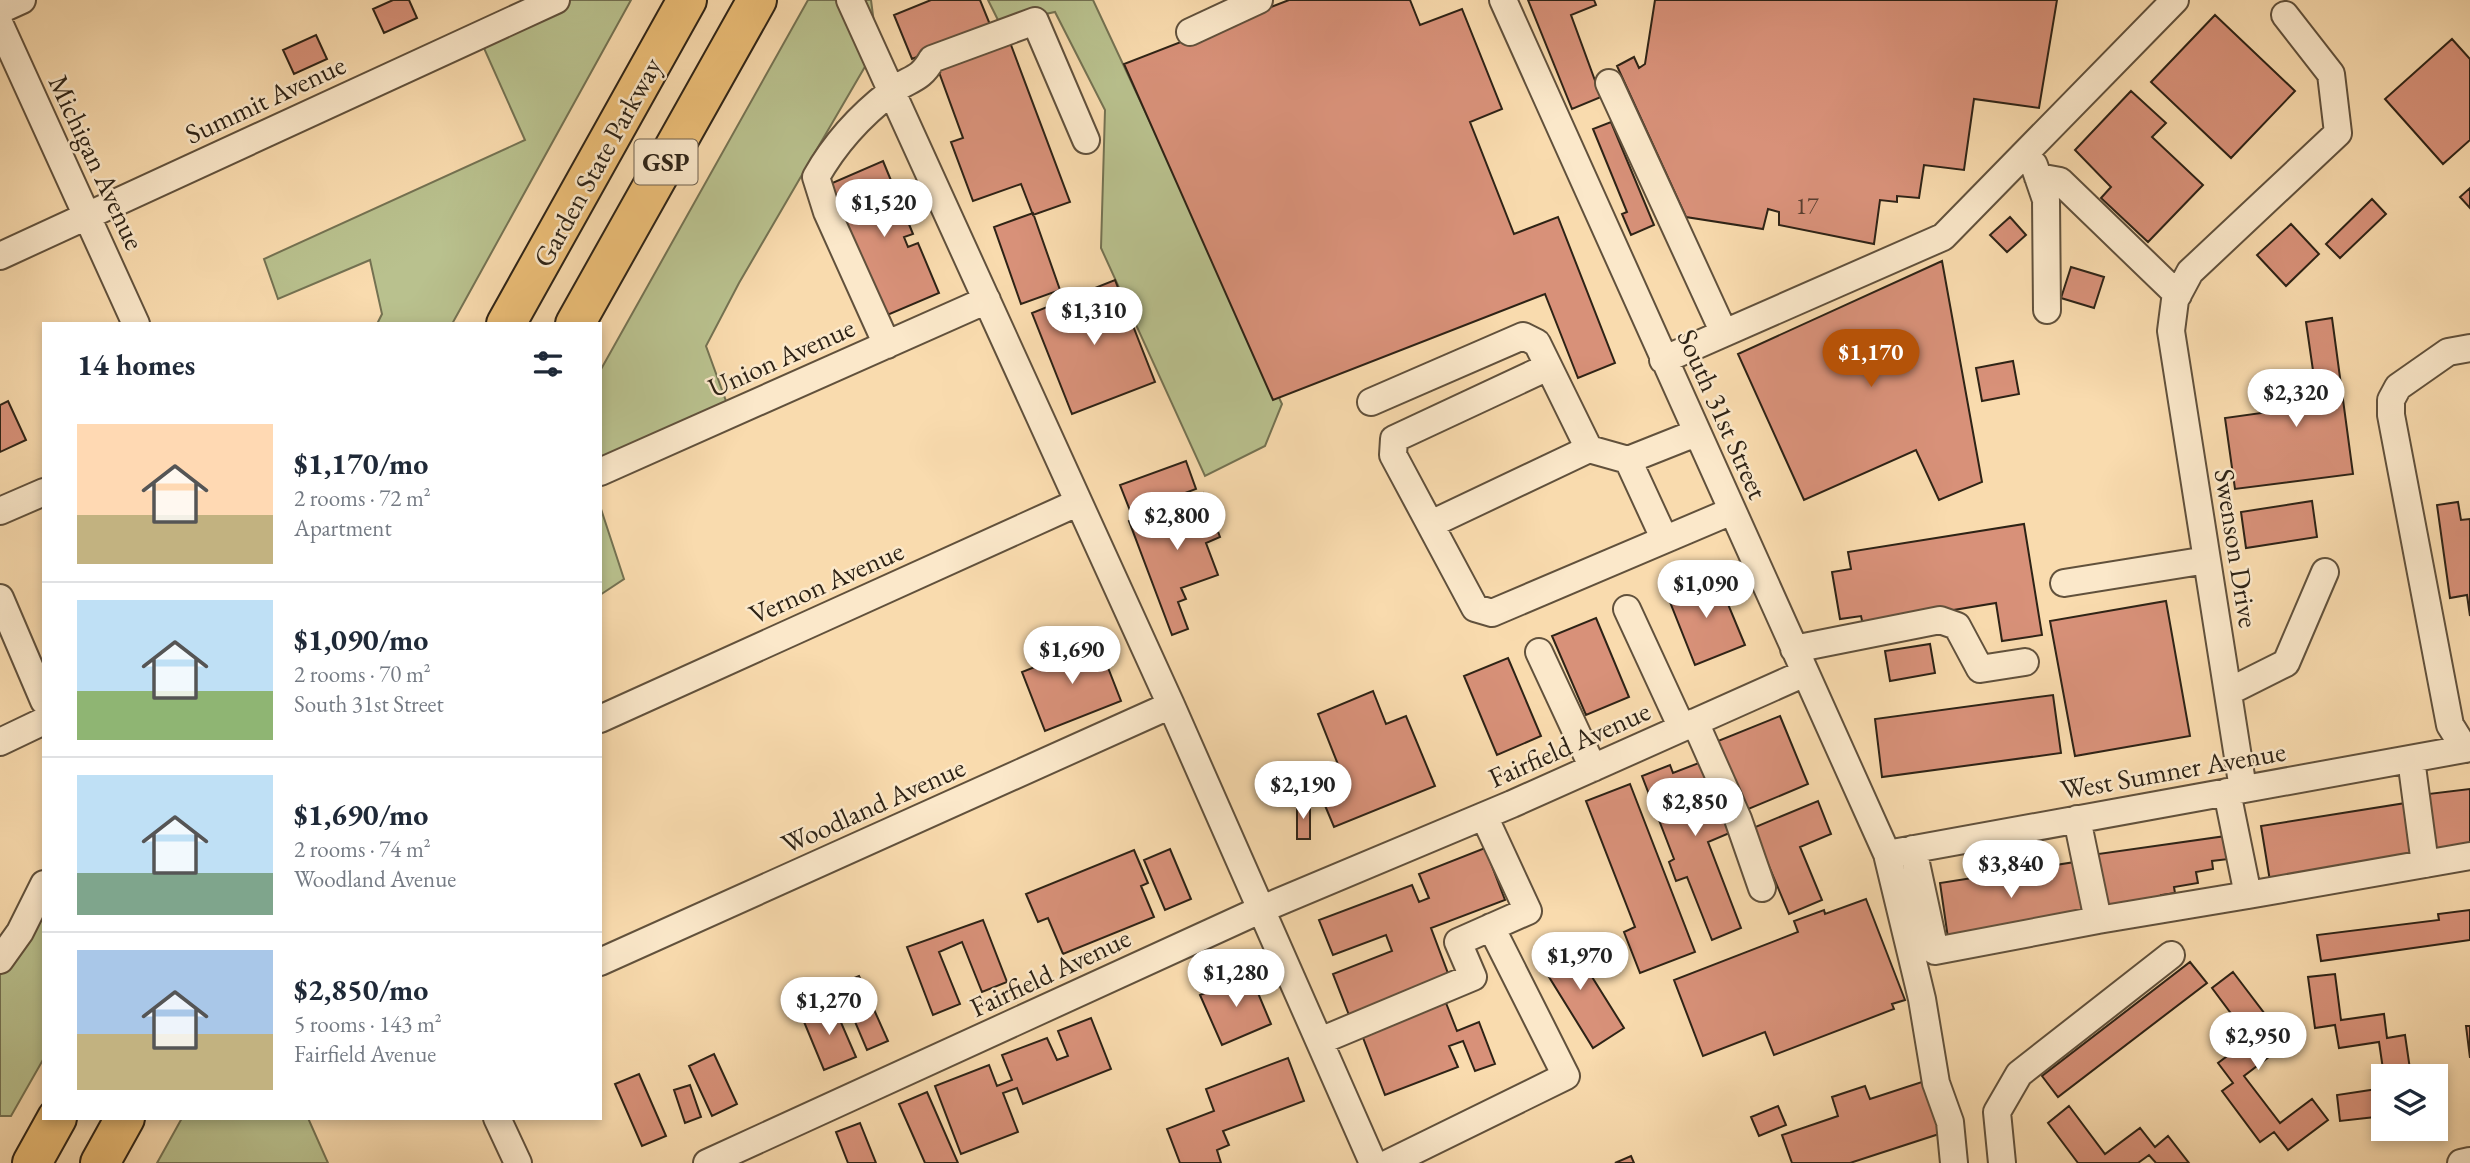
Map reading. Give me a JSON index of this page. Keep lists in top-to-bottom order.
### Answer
{
  "streets": {
    "highway": ["Garden State Parkway", "GSP"],
    "street": [
      "Summit Avenue",
      "Michigan Avenue",
      "Union Avenue",
      "South 31st Street",
      "Swenson Drive",
      "Vernon Avenue",
      "Fairfield Avenue",
      "West Sumner Avenue",
      "Woodland Avenue"
    ]
  },
  "crossings": [
    ["Summit Avenue", "Michigan Avenue"],
    ["South 31st Street", "Fairfield Avenue"],
    ["South 31st Street", "West Sumner Avenue"],
    ["Swenson Drive", "West Sumner Avenue"]
  ],
  "house_numbers": ["17"],
  "page": {
    "price": [
      "$1,520",
      "$1,310",
      "$1,170",
      "$2,320",
      "$2,800",
      "$1,090",
      "$1,690",
      "$2,190",
      "$2,850",
      "$3,840",
      "$1,970",
      "$1,280",
      "$1,270",
      "$2,950"
    ],
    "heading": "14 homes",
    "list": [
      {
        "name": "$1,170/mo",
        "note": "2 rooms · 72 m² · Apartment"
      },
      {
        "name": "$1,090/mo",
        "note": "2 rooms · 70 m² · South 31st Street"
      },
      {
        "name": "$1,690/mo",
        "note": "2 rooms · 74 m² · Woodland Avenue"
      },
      {
        "name": "$2,850/mo",
        "note": "5 rooms · 143 m² · Fairfield Avenue"
      }
    ]
  }
}
